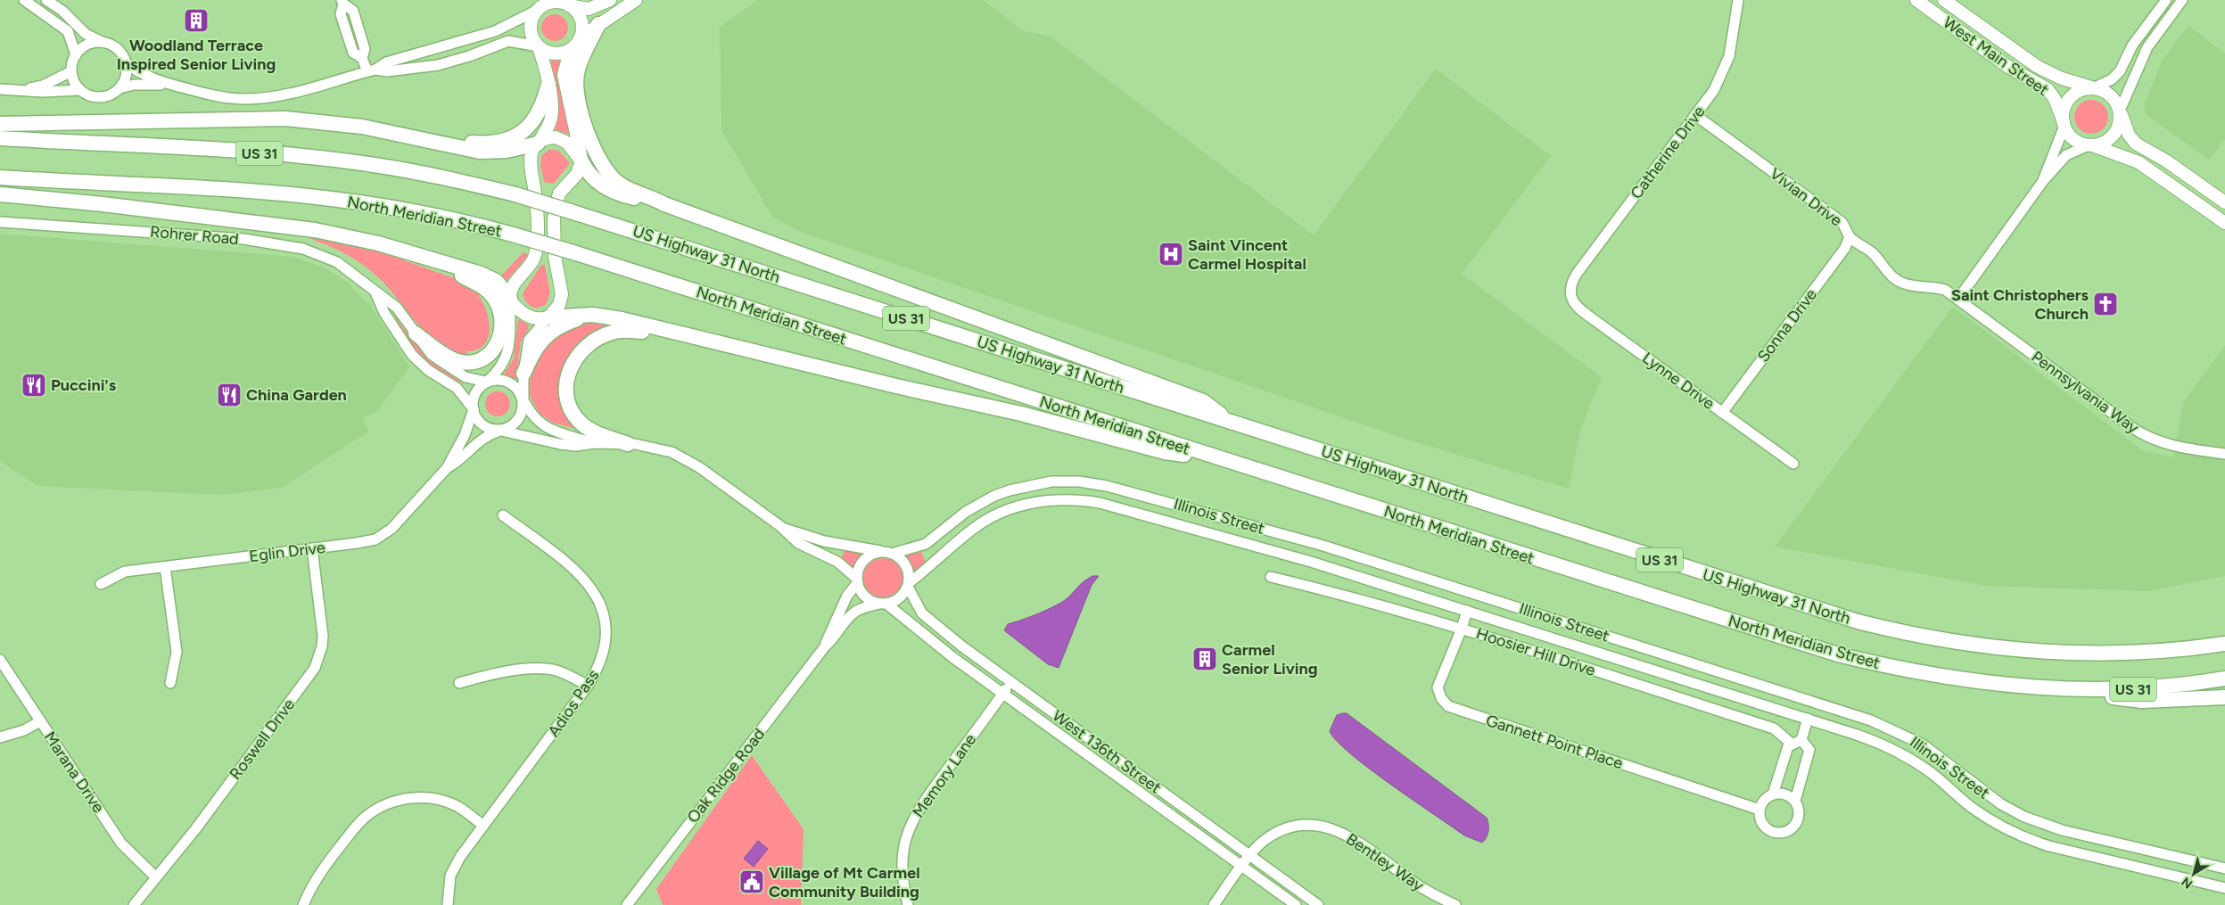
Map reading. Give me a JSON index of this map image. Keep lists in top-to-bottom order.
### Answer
{
  "streets": {
    "highway": ["US 31", "North Meridian Street", "US Highway 31 North"],
    "main road": ["West Main Street"],
    "street": [
      "Catherine Drive",
      "Vivian Drive",
      "Rohrer Road",
      "Sonna Drive",
      "Lynne Drive",
      "Pennsylvania Way",
      "Illinois Street",
      "Eglin Drive",
      "Hoosier Hill Drive",
      "Adios Pass",
      "Roswell Drive",
      "Gannett Point Place",
      "West 136th Street",
      "Marana Drive",
      "Oak Ridge Road",
      "Memory Lane",
      "Bentley Way"
    ]
  },
  "crossings": [
    ["Catherine Drive", "Vivian Drive"],
    ["Catherine Drive", "Lynne Drive"],
    ["Vivian Drive", "Sonna Drive"],
    ["Vivian Drive", "Pennsylvania Way"],
    ["Rohrer Road", "Eglin Drive"],
    ["Sonna Drive", "Lynne Drive"],
    ["Illinois Street", "Gannett Point Place"],
    ["Illinois Street", "West 136th Street"],
    ["Illinois Street", "Oak Ridge Road"],
    ["Eglin Drive", "Roswell Drive"],
    ["Hoosier Hill Drive", "Gannett Point Place"],
    ["Roswell Drive", "Marana Drive"],
    ["West 136th Street", "Oak Ridge Road"],
    ["West 136th Street", "Memory Lane"],
    ["West 136th Street", "Bentley Way"]
  ],
  "places": {
    "building": ["Woodland Terrace Inspired Senior Living", "Carmel Senior Living"],
    "hospital": ["Saint Vincent Carmel Hospital"],
    "church": ["Saint Christophers Church"],
    "restaurant": ["Puccini's", "China Garden"],
    "public building": ["Village of Mt Carmel Community Building"]
  },
  "north": "bottom left"
}
